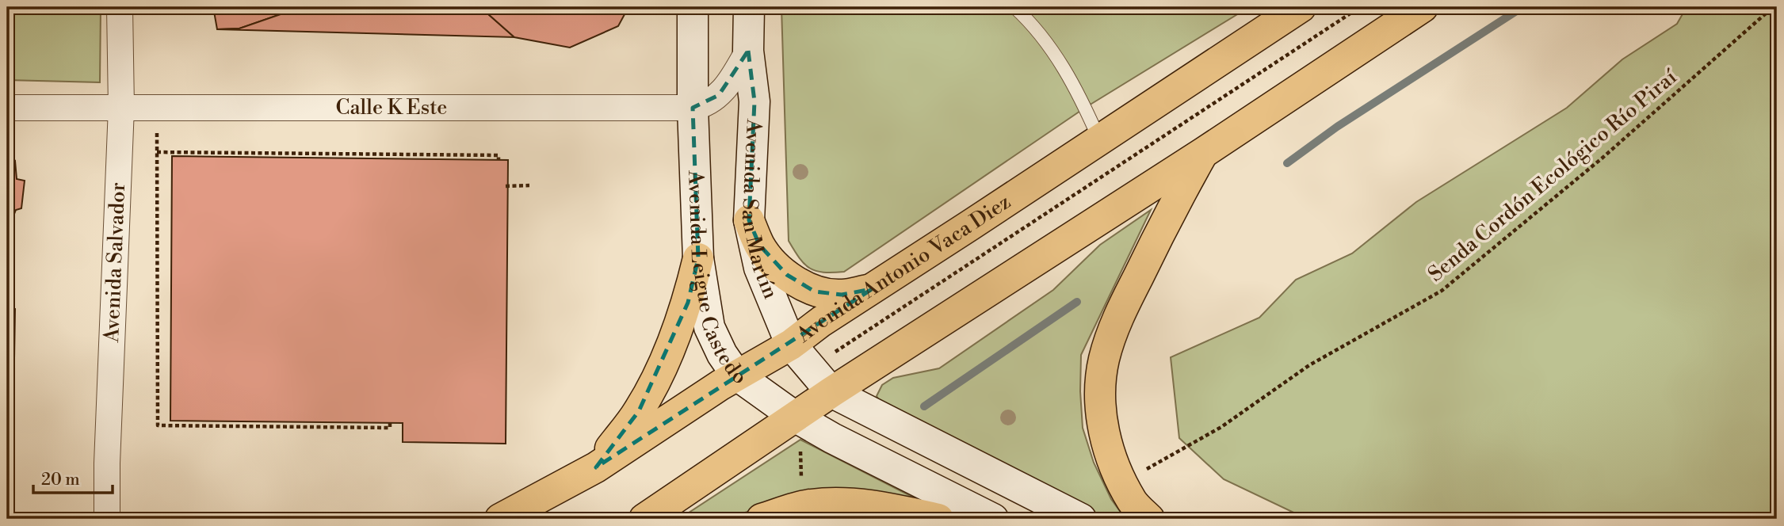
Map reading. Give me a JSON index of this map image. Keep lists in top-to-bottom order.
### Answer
{
  "streets": {
    "highway": ["Avenida Antonio Vaca Diez"],
    "main road": ["Avenida San Martín", "Avenida Leigue Castedo"],
    "street": ["Calle K Este", "Avenida Salvador"],
    "path": ["Senda Cordón Ecológico Río Piraí"]
  },
  "crossings": [
    ["Calle K Este", "Avenida San Martín"],
    ["Calle K Este", "Avenida Salvador"],
    ["Calle K Este", "Avenida Leigue Castedo"],
    ["Avenida San Martín", "Avenida Antonio Vaca Diez"],
    ["Avenida Antonio Vaca Diez", "Avenida Leigue Castedo"]
  ],
  "scale_bar": "20 m"
}
